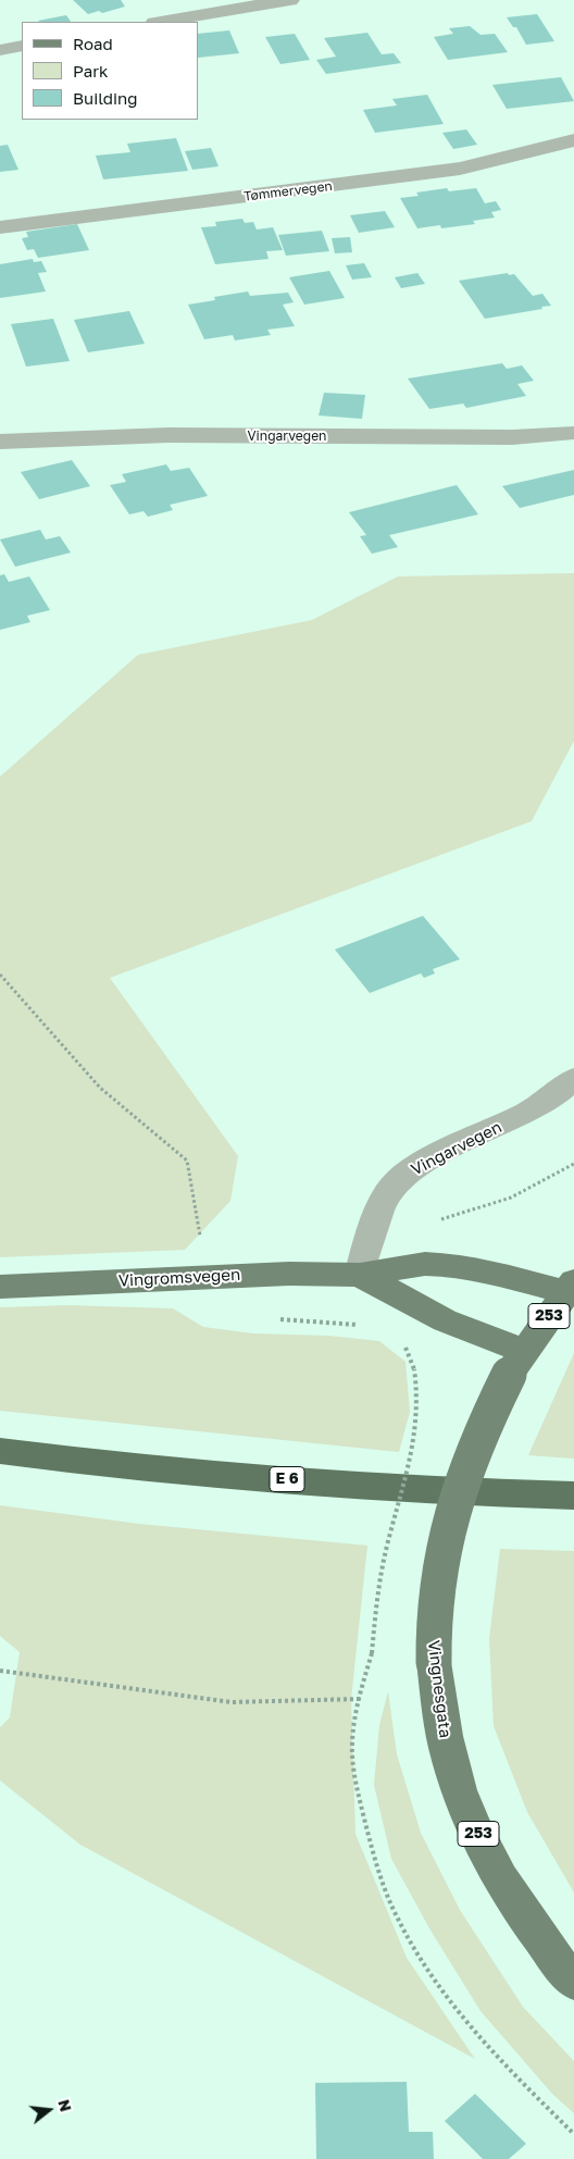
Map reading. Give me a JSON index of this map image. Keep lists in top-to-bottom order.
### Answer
{
  "streets": {
    "highway": ["E 6"],
    "main road": ["Vingromsvegen", "253", "Vingnesgata"],
    "street": ["Tømmervegen", "Vingarvegen"]
  },
  "crossings": [
    ["Vingarvegen", "Vingromsvegen"],
    ["Vingromsvegen", "253"],
    ["Vingromsvegen", "Vingnesgata"],
    ["253", "Vingnesgata"]
  ],
  "legend": ["Road", "Park", "Building"],
  "north": "right"
}
